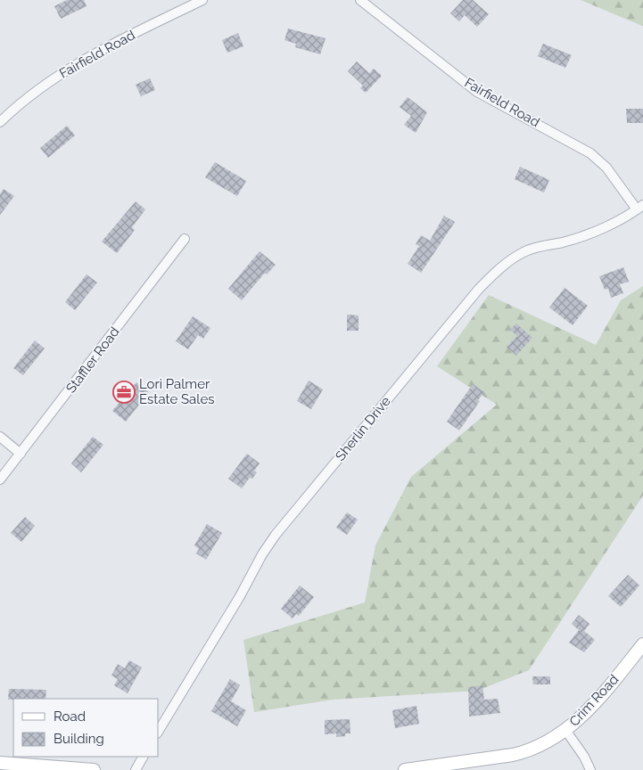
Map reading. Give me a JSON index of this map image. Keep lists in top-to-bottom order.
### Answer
{
  "streets": {
    "street": [
      "Fairfield Road",
      "Staffler Road",
      "Sherlin Drive",
      "Crim Road"
    ]
  },
  "crossings": [
    ["Fairfield Road", "Sherlin Drive"]
  ],
  "places": {
    "office": ["Lori Palmer Estate Sales"]
  },
  "legend": ["Road", "Building"]
}
